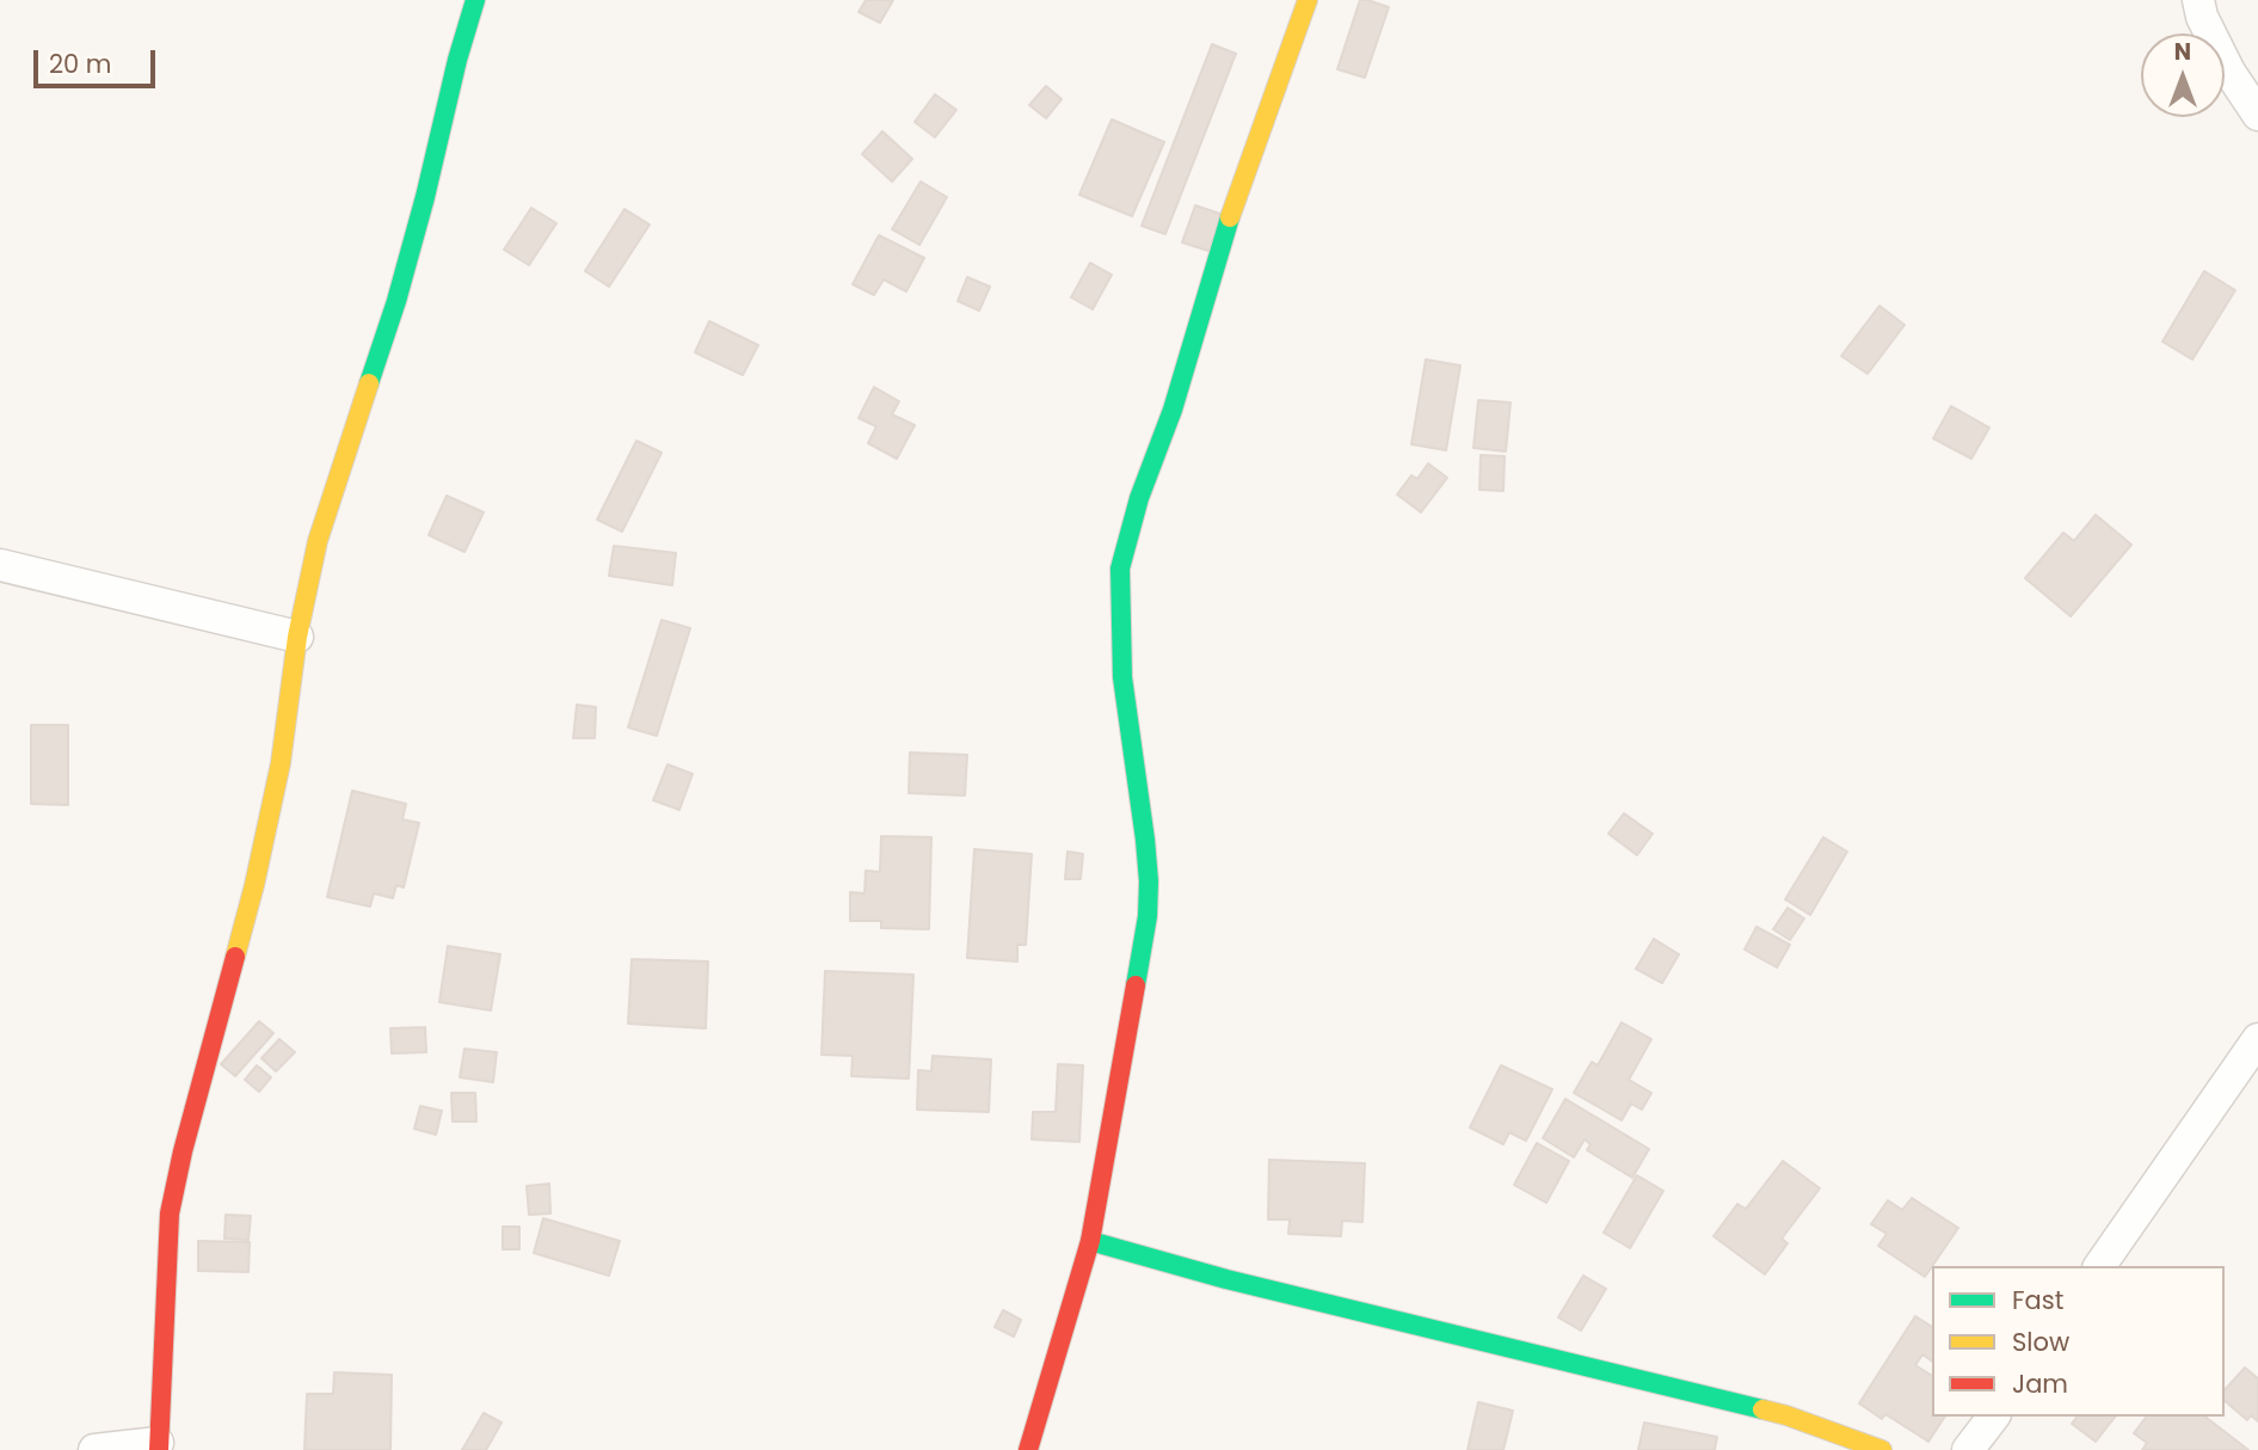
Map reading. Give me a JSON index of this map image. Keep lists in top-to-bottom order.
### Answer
{
  "legend": ["Fast", "Slow", "Jam"],
  "scale_bar": "20 m",
  "north": "top"
}
